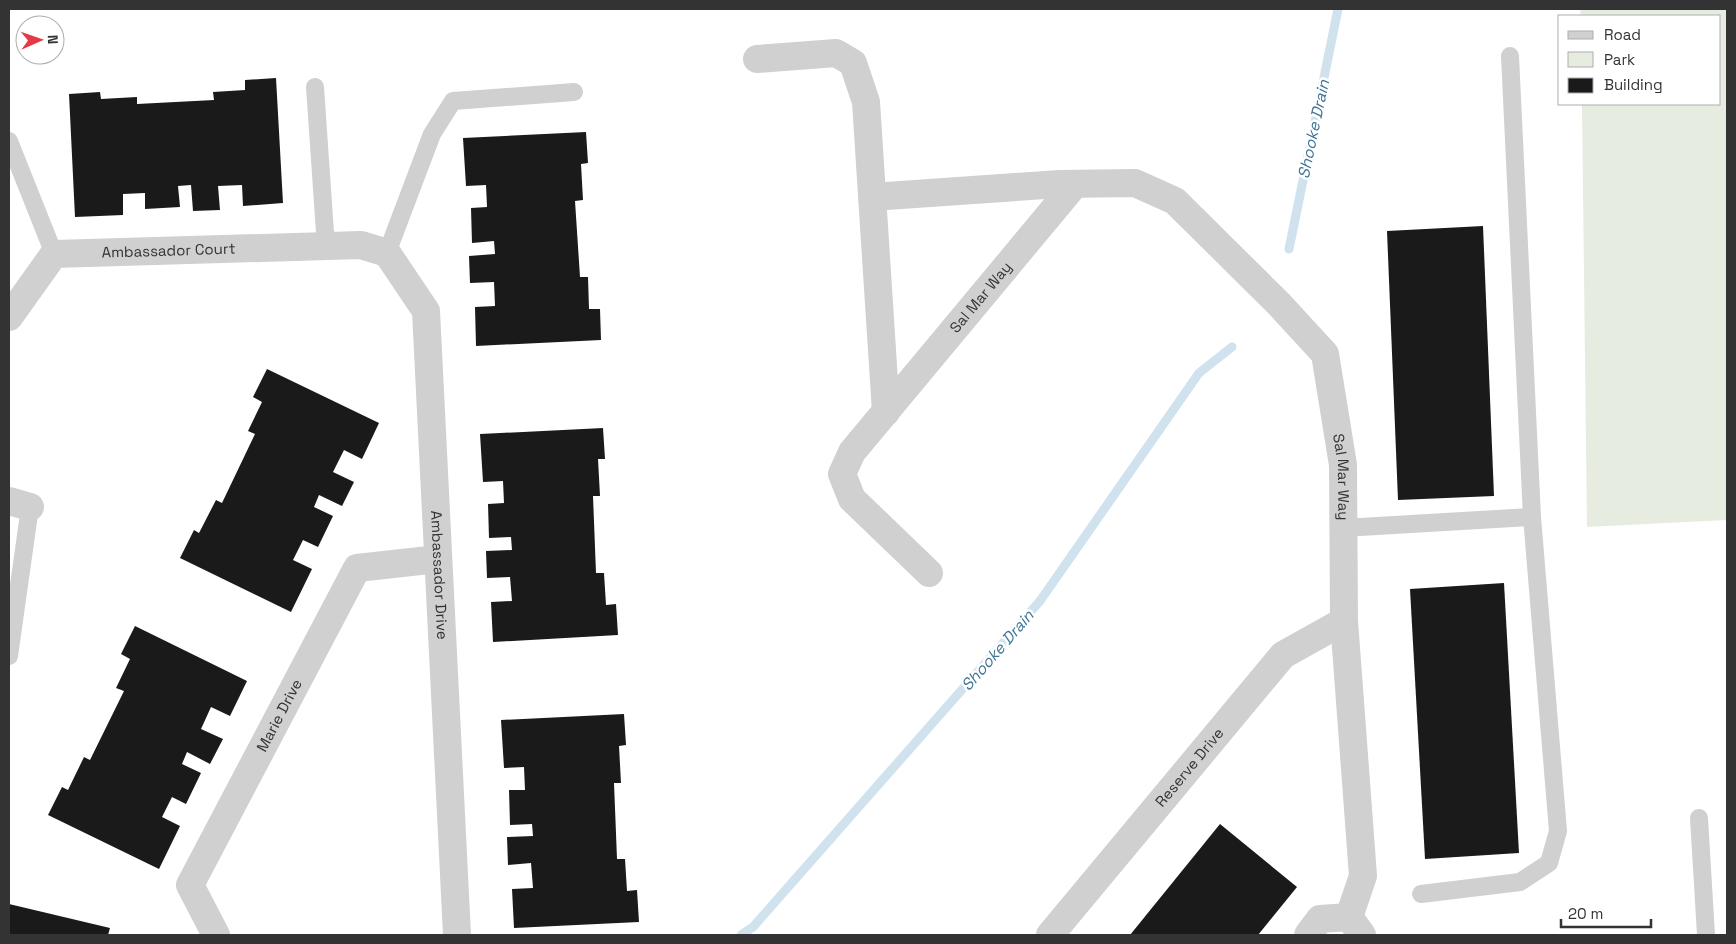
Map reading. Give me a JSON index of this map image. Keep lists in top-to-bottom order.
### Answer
{
  "streets": {
    "street": [
      "Ambassador Court",
      "Sal Mar Way",
      "Ambassador Drive",
      "Marie Drive",
      "Reserve Drive"
    ]
  },
  "crossings": [
    ["Ambassador Court", "Ambassador Drive"],
    ["Sal Mar Way", "Reserve Drive"],
    ["Ambassador Drive", "Marie Drive"]
  ],
  "water": ["Shooke Drain"],
  "legend": ["Road", "Park", "Building"],
  "scale_bar": "20 m",
  "north": "right"
}
